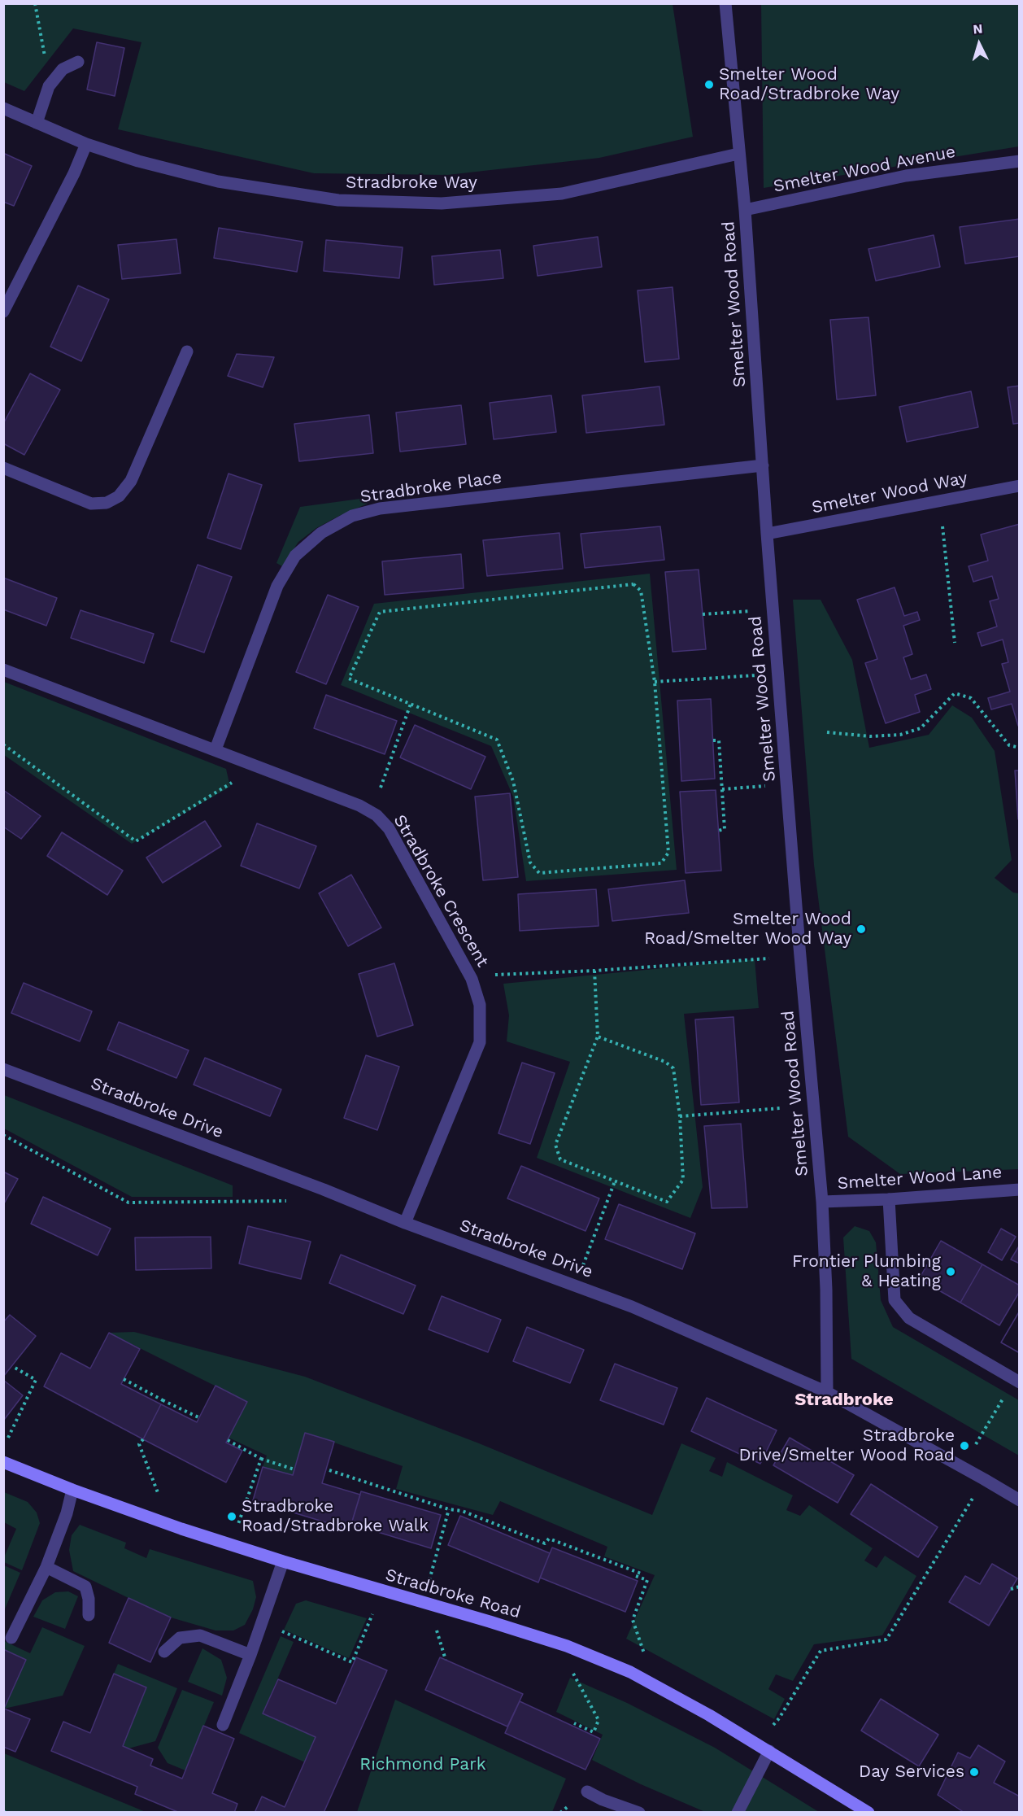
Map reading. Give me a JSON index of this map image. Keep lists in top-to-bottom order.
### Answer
{
  "streets": {
    "street": [
      "Smelter Wood Avenue",
      "Stradbroke Way",
      "Smelter Wood Road",
      "Stradbroke Place",
      "Smelter Wood Way",
      "Stradbroke Crescent",
      "Stradbroke Drive",
      "Smelter Wood Lane",
      "Stradbroke Road"
    ]
  },
  "crossings": [
    ["Smelter Wood Avenue", "Smelter Wood Road"],
    ["Stradbroke Way", "Smelter Wood Road"],
    ["Smelter Wood Road", "Stradbroke Place"],
    ["Smelter Wood Road", "Smelter Wood Way"],
    ["Smelter Wood Road", "Stradbroke Drive"],
    ["Smelter Wood Road", "Smelter Wood Lane"],
    ["Stradbroke Place", "Stradbroke Crescent"],
    ["Stradbroke Crescent", "Stradbroke Drive"]
  ],
  "districts": ["Stradbroke"],
  "parks": ["Richmond Park"],
  "places": [
    "Smelter Wood Road/Stradbroke Way",
    "Smelter Wood Road/Smelter Wood Way",
    "Frontier Plumbing & Heating",
    "Stradbroke Drive/Smelter Wood Road",
    "Stradbroke Road/Stradbroke Walk",
    "Day Services"
  ],
  "north": "top"
}
